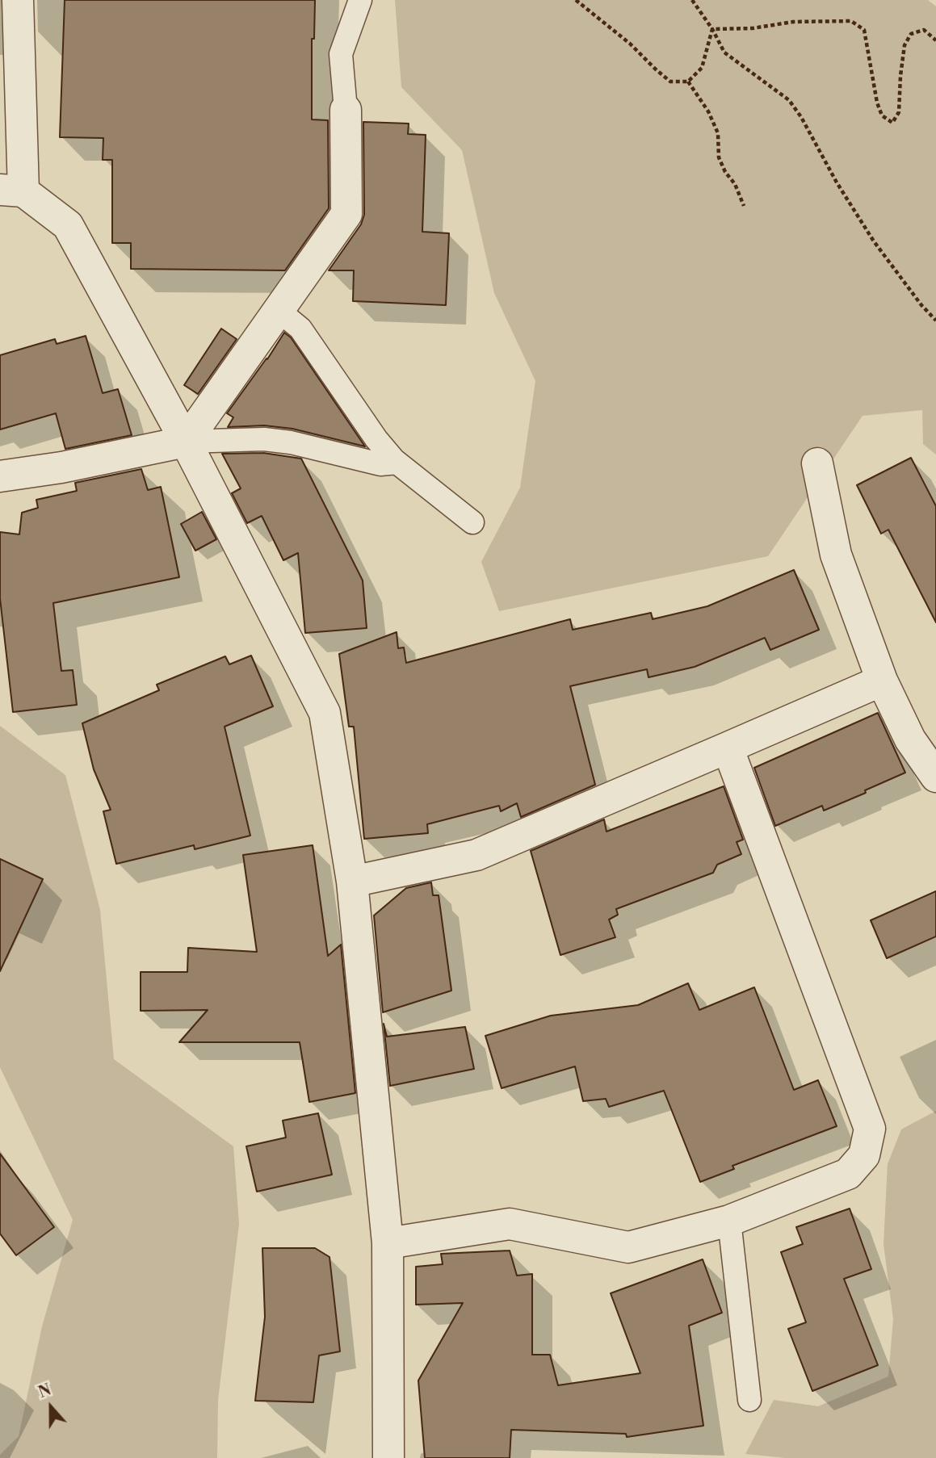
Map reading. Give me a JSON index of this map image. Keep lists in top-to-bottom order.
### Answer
{
  "north": "top"
}
